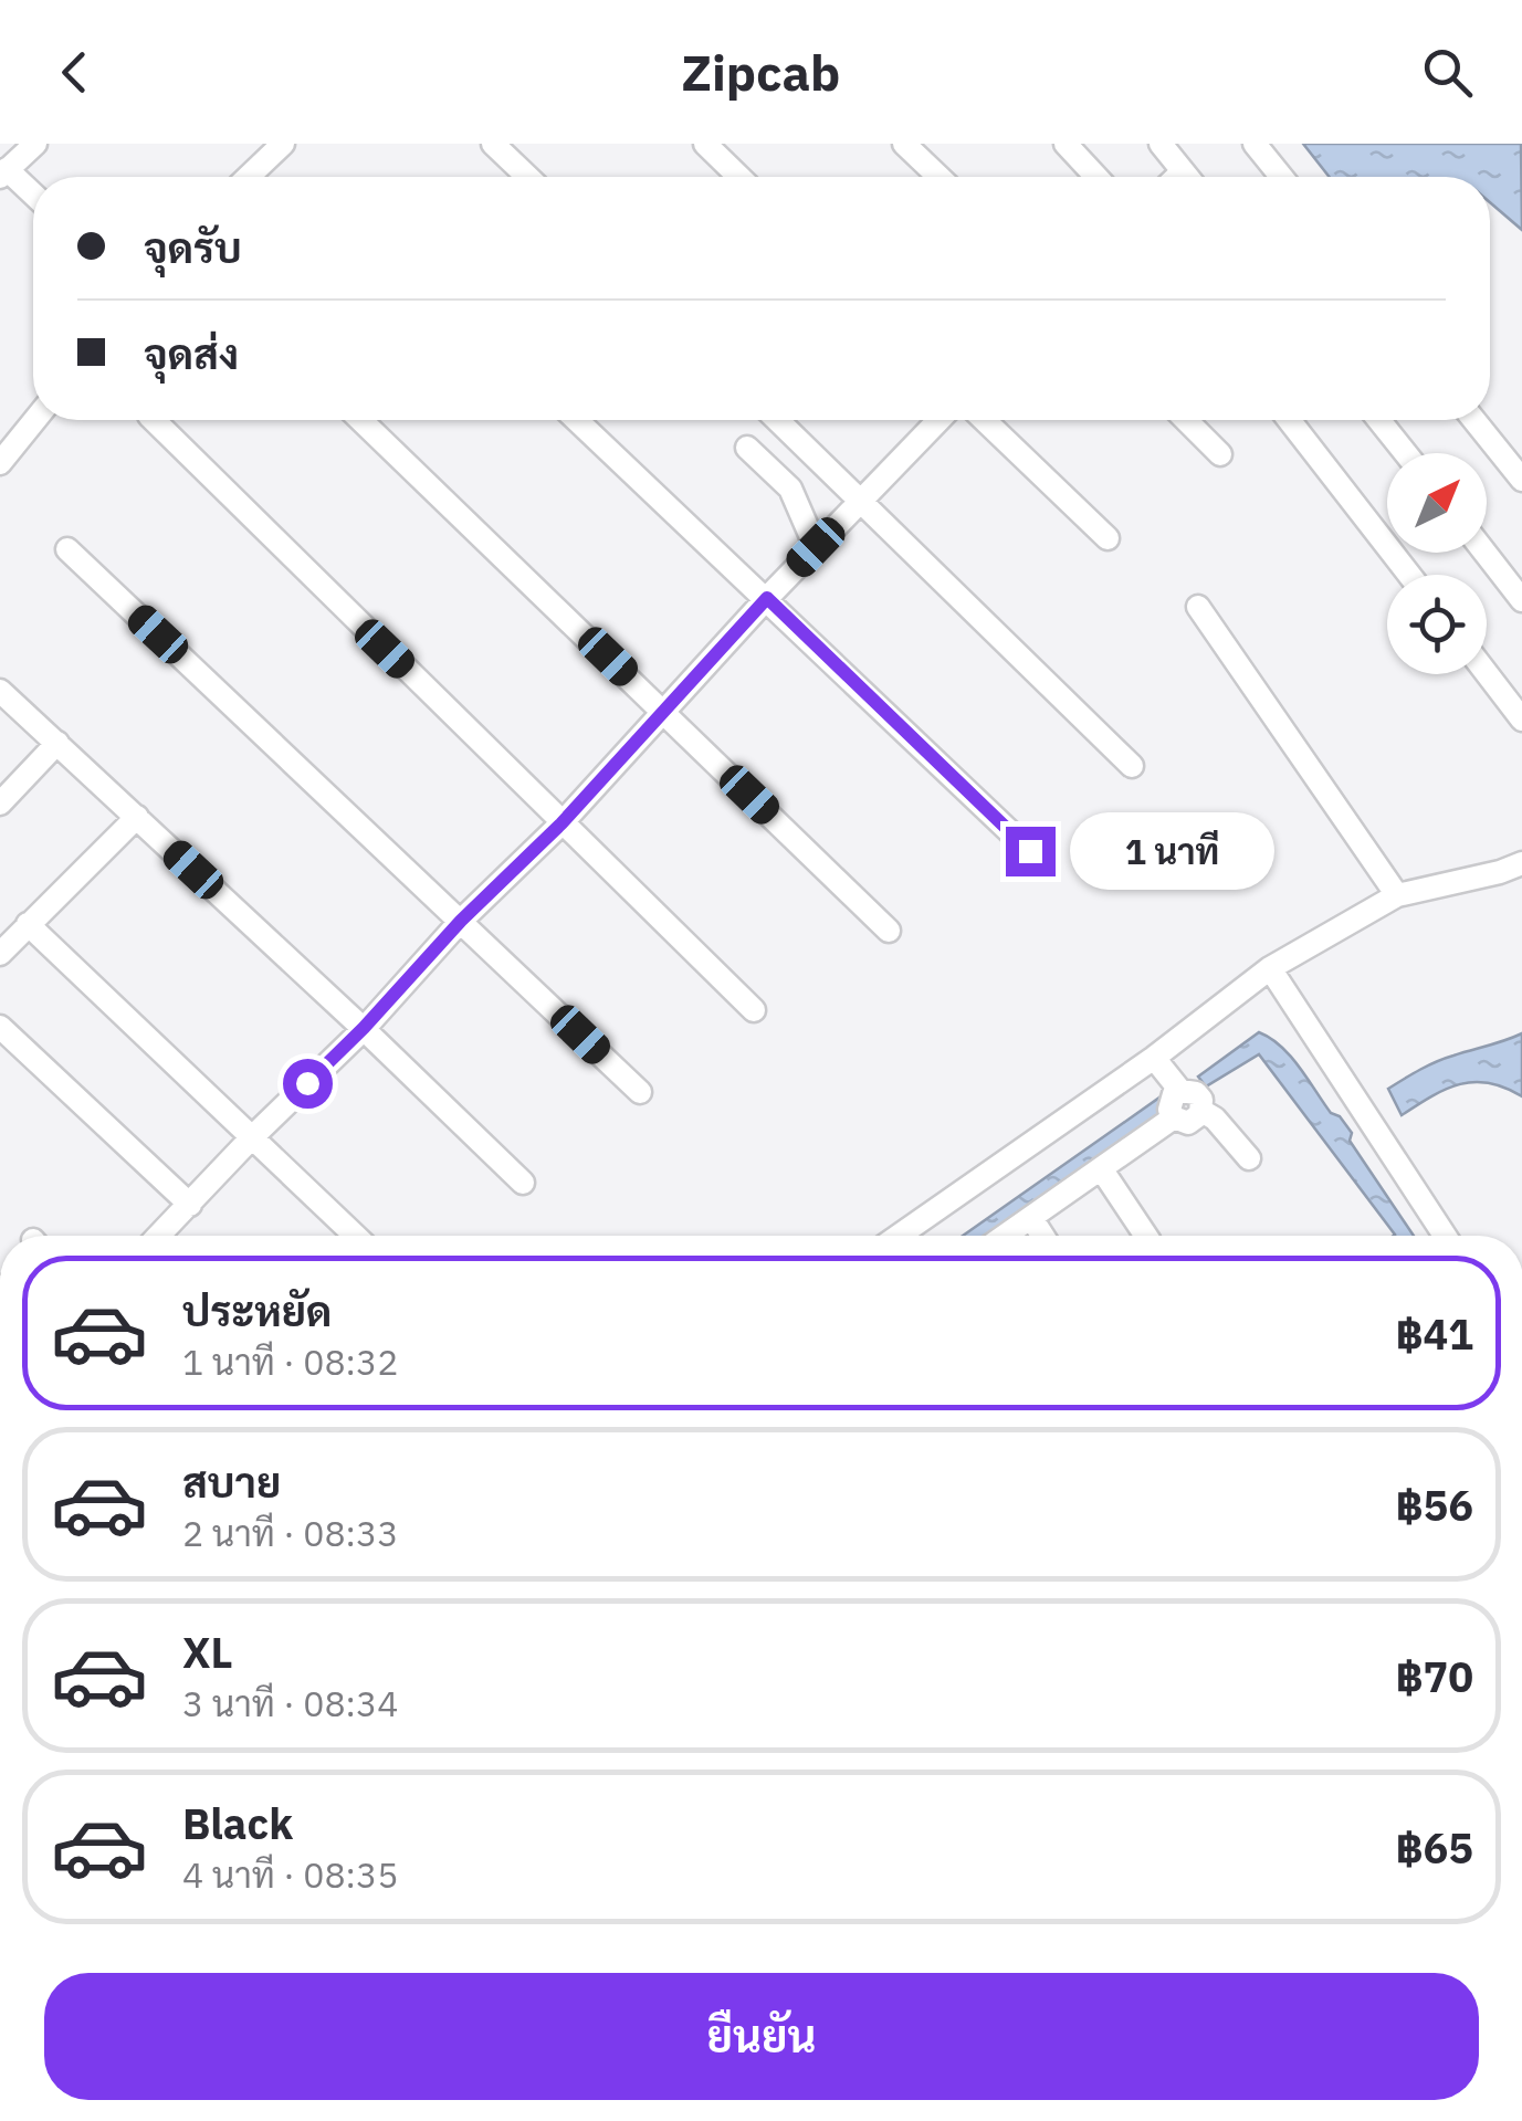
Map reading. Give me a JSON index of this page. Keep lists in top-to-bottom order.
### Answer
{
  "north": "top right",
  "page": {
    "header": "Zipcab",
    "banner": ["จุดรับ", "จุดส่ง"],
    "bubble": "1 นาที",
    "list": [
      {
        "name": "ประหยัด",
        "note": "1 นาที · 08:32",
        "value": "฿41"
      },
      {
        "name": "สบาย",
        "note": "2 นาที · 08:33",
        "value": "฿56"
      },
      {
        "name": "XL",
        "note": "3 นาที · 08:34",
        "value": "฿70"
      },
      {
        "name": "Black",
        "note": "4 นาที · 08:35",
        "value": "฿65"
      }
    ],
    "buttons": "ยืนยัน"
  }
}
